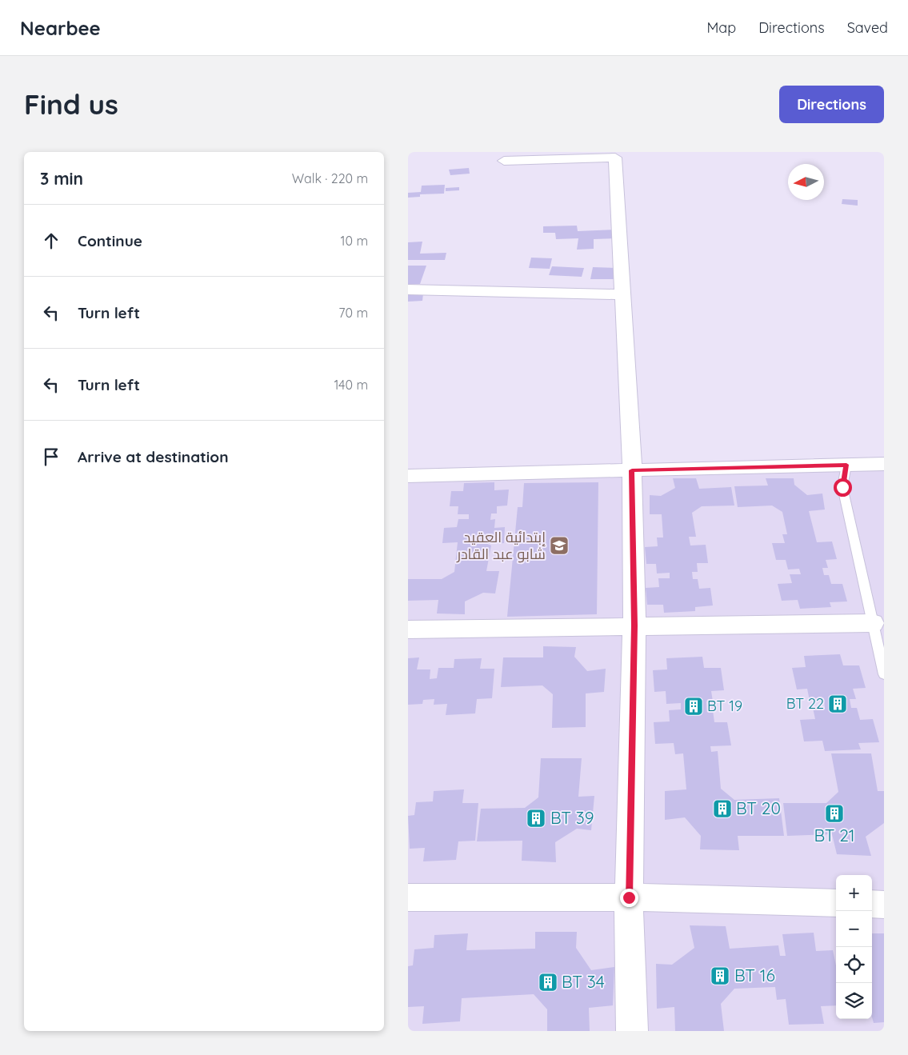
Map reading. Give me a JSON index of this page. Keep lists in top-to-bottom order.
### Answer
{
  "places": {
    "school or university": ["إبتدائية العقيد شابو عبد القادر"],
    "building": [
      "BT 22",
      "BT 19",
      "BT 20",
      "BT 21",
      "BT 39",
      "BT 16",
      "BT 34"
    ]
  },
  "north": "left",
  "page": {
    "header": "Nearbee",
    "nav": ["Map", "Directions", "Saved"],
    "buttons": "Directions",
    "title": "Find us",
    "heading": ["3 min", "Walk · 220 m"],
    "list": [
      ["Continue", "10 m"],
      ["Turn left", "70 m"],
      ["Turn left", "140 m"],
      "Arrive at destination"
    ],
    "map_buttons": ["+", "−"]
  }
}
